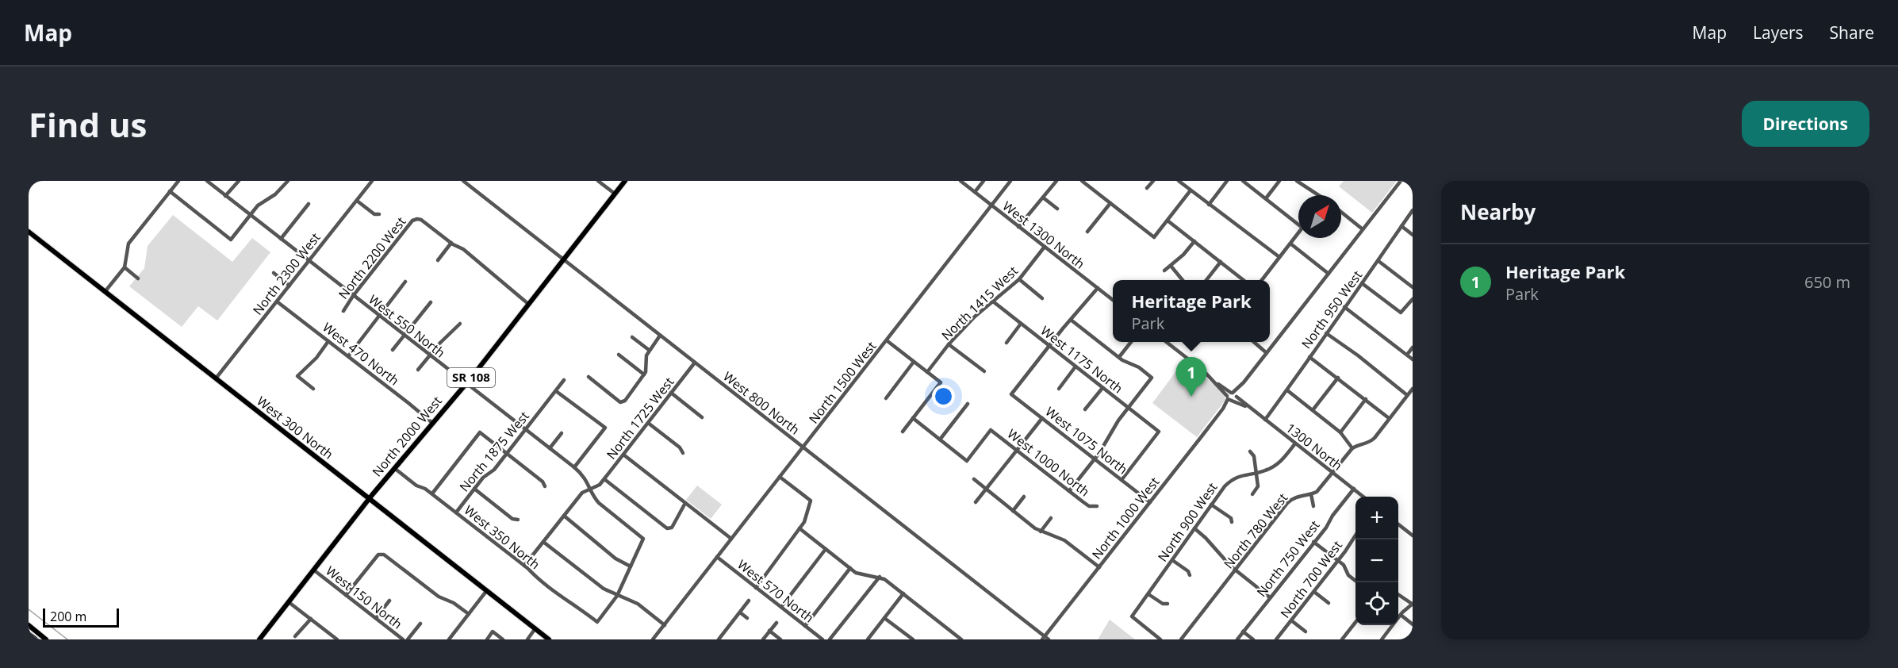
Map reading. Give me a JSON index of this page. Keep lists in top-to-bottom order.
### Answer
{
  "streets": {
    "main road": ["SR 108", "West 300 North", "North 2000 West"],
    "street": [
      "West 1300 North",
      "North 2200 West",
      "North 2300 West",
      "North 1415 West",
      "North 950 West",
      "West 550 North",
      "West 470 North",
      "West 1175 North",
      "North 1500 West",
      "West 800 North",
      "North 1725 West",
      "West 1075 North",
      "1300 North",
      "North 1875 West",
      "West 1000 North",
      "North 1000 West",
      "North 900 West",
      "North 780 West",
      "West 350 North",
      "North 750 West",
      "North 700 West",
      "West 570 North",
      "West 150 North"
    ]
  },
  "crossings": [
    ["West 1300 North", "North 1415 West"],
    ["West 1300 North", "North 1500 West"],
    ["North 2200 West", "West 550 North"],
    ["North 2300 West", "West 550 North"],
    ["North 2300 West", "West 470 North"],
    ["North 2300 West", "West 300 North"],
    ["North 1415 West", "West 1175 North"],
    ["North 950 West", "1300 North"],
    ["West 550 North", "North 1725 West"],
    ["West 550 North", "North 2000 West"],
    ["West 550 North", "North 1875 West"],
    ["West 470 North", "North 2000 West"],
    ["West 1175 North", "West 1075 North"],
    ["North 1500 West", "West 800 North"],
    ["North 1500 West", "West 570 North"],
    ["West 800 North", "North 1725 West"],
    ["West 800 North", "North 2000 West"],
    ["West 800 North", "North 1000 West"],
    ["North 1725 West", "West 350 North"],
    ["West 300 North", "North 2000 West"],
    ["North 2000 West", "West 350 North"],
    ["North 2000 West", "West 150 North"],
    ["West 1075 North", "North 1000 West"],
    ["1300 North", "North 1000 West"],
    ["1300 North", "North 900 West"],
    ["1300 North", "North 780 West"],
    ["1300 North", "North 750 West"],
    ["North 1875 West", "West 350 North"]
  ],
  "scale_bar": "200 m",
  "north": "top right",
  "page": {
    "header": "Map",
    "nav": ["Map", "Layers", "Share"],
    "buttons": "Directions",
    "title": "Find us",
    "heading": "Nearby",
    "list": [
      {
        "mark": "1",
        "name": "Heritage Park",
        "note": "Park",
        "value": "650 m"
      }
    ],
    "popup": ["Heritage Park", "Park"],
    "pins": "1",
    "map_buttons": ["+", "−"],
    "scale": "200 m"
  }
}
